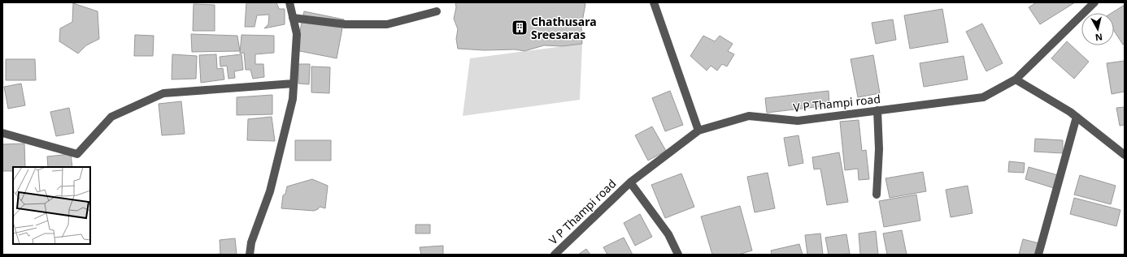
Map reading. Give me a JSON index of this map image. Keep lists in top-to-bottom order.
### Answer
{
  "streets": {
    "street": ["V P Thampi road"]
  },
  "places": {
    "building": ["Chathusara Sreesaras"]
  },
  "north": "bottom"
}
